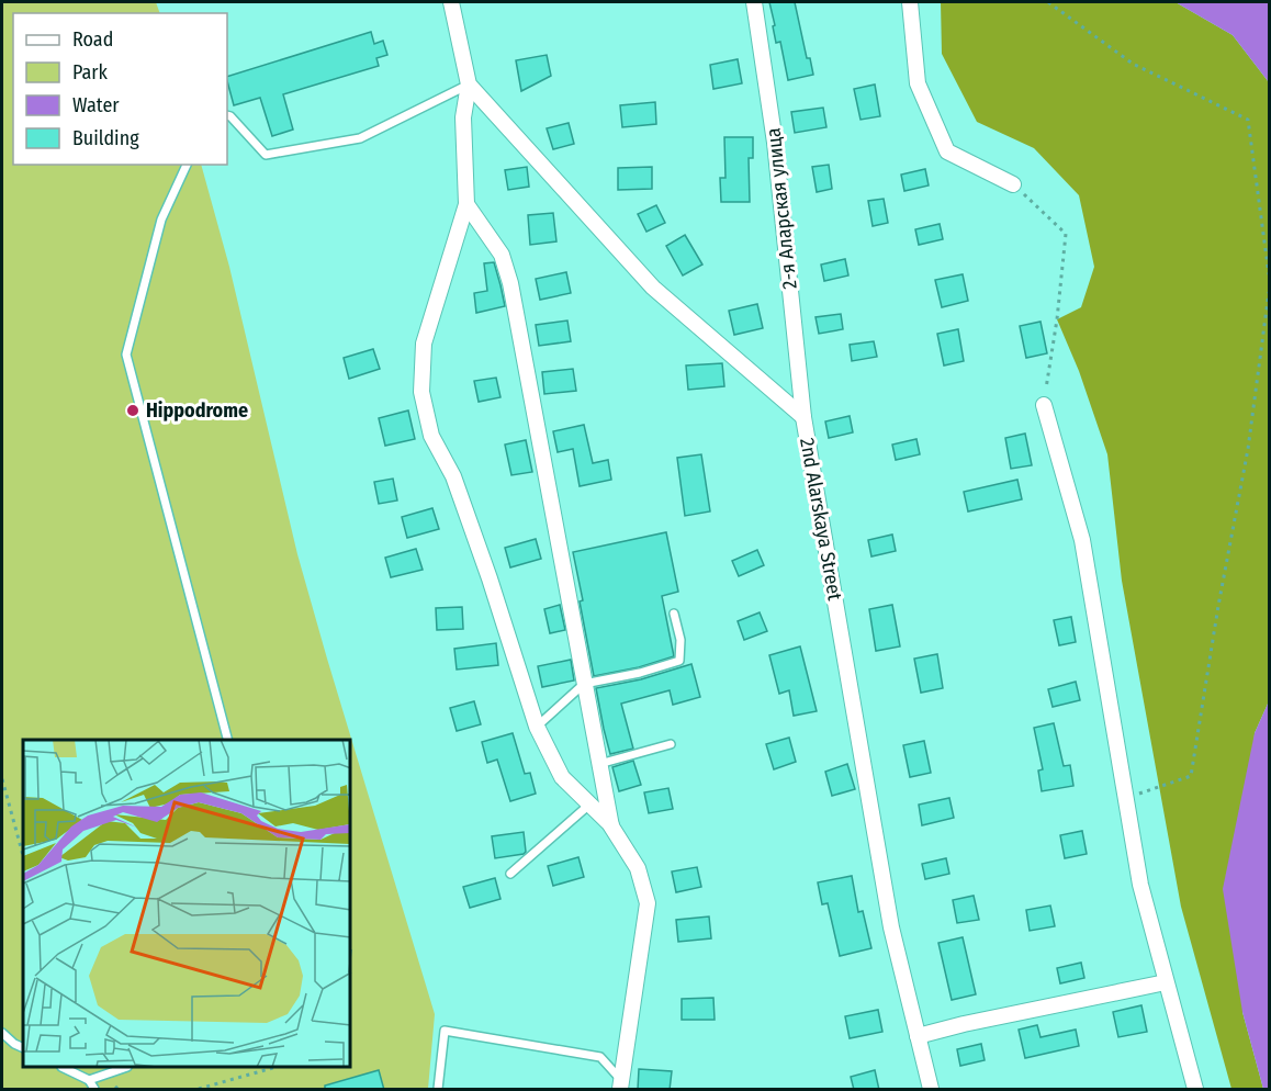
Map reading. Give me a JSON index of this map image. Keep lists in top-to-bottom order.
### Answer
{
  "streets": {
    "street": ["2-я Аларская улица", "2nd Alarskaya Street"]
  },
  "crossings": [
    ["2-я Аларская улица", "2nd Alarskaya Street"]
  ],
  "places": ["Hippodrome"],
  "legend": [
    "Road",
    "Park",
    "Water",
    "Building"
  ]
}
